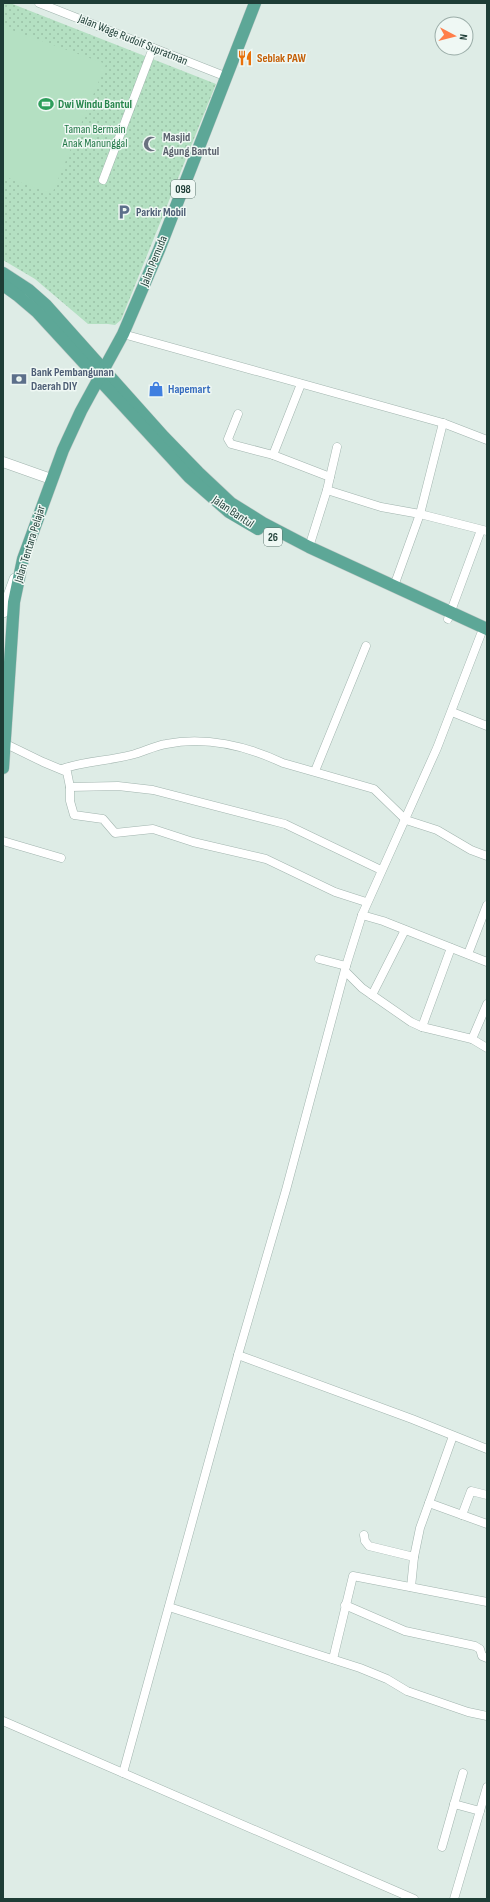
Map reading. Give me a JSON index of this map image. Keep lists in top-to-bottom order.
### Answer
{
  "streets": {
    "main road": [
      "098",
      "Jalan Pemuda",
      "Jalan Bantul",
      "26",
      "Jalan Tentara Pelajar"
    ],
    "street": ["Jalan Wage Rudolf Supratman"]
  },
  "crossings": [
    ["Jalan Wage Rudolf Supratman", "Jalan Pemuda"],
    ["Jalan Pemuda", "Jalan Bantul"],
    ["Jalan Pemuda", "Jalan Tentara Pelajar"],
    ["Jalan Bantul", "Jalan Tentara Pelajar"]
  ],
  "parks": ["Taman Bermain Anak Manunggal"],
  "places": {
    "restaurant": ["Seblak PAW"],
    "sports": ["Dwi Windu Bantul"],
    "mosque": ["Masjid Agung Bantul"],
    "parking": ["Parkir Mobil"],
    "bank": ["Bank Pembangunan Daerah DIY"],
    "shop": ["Hapemart"]
  },
  "north": "right"
}
